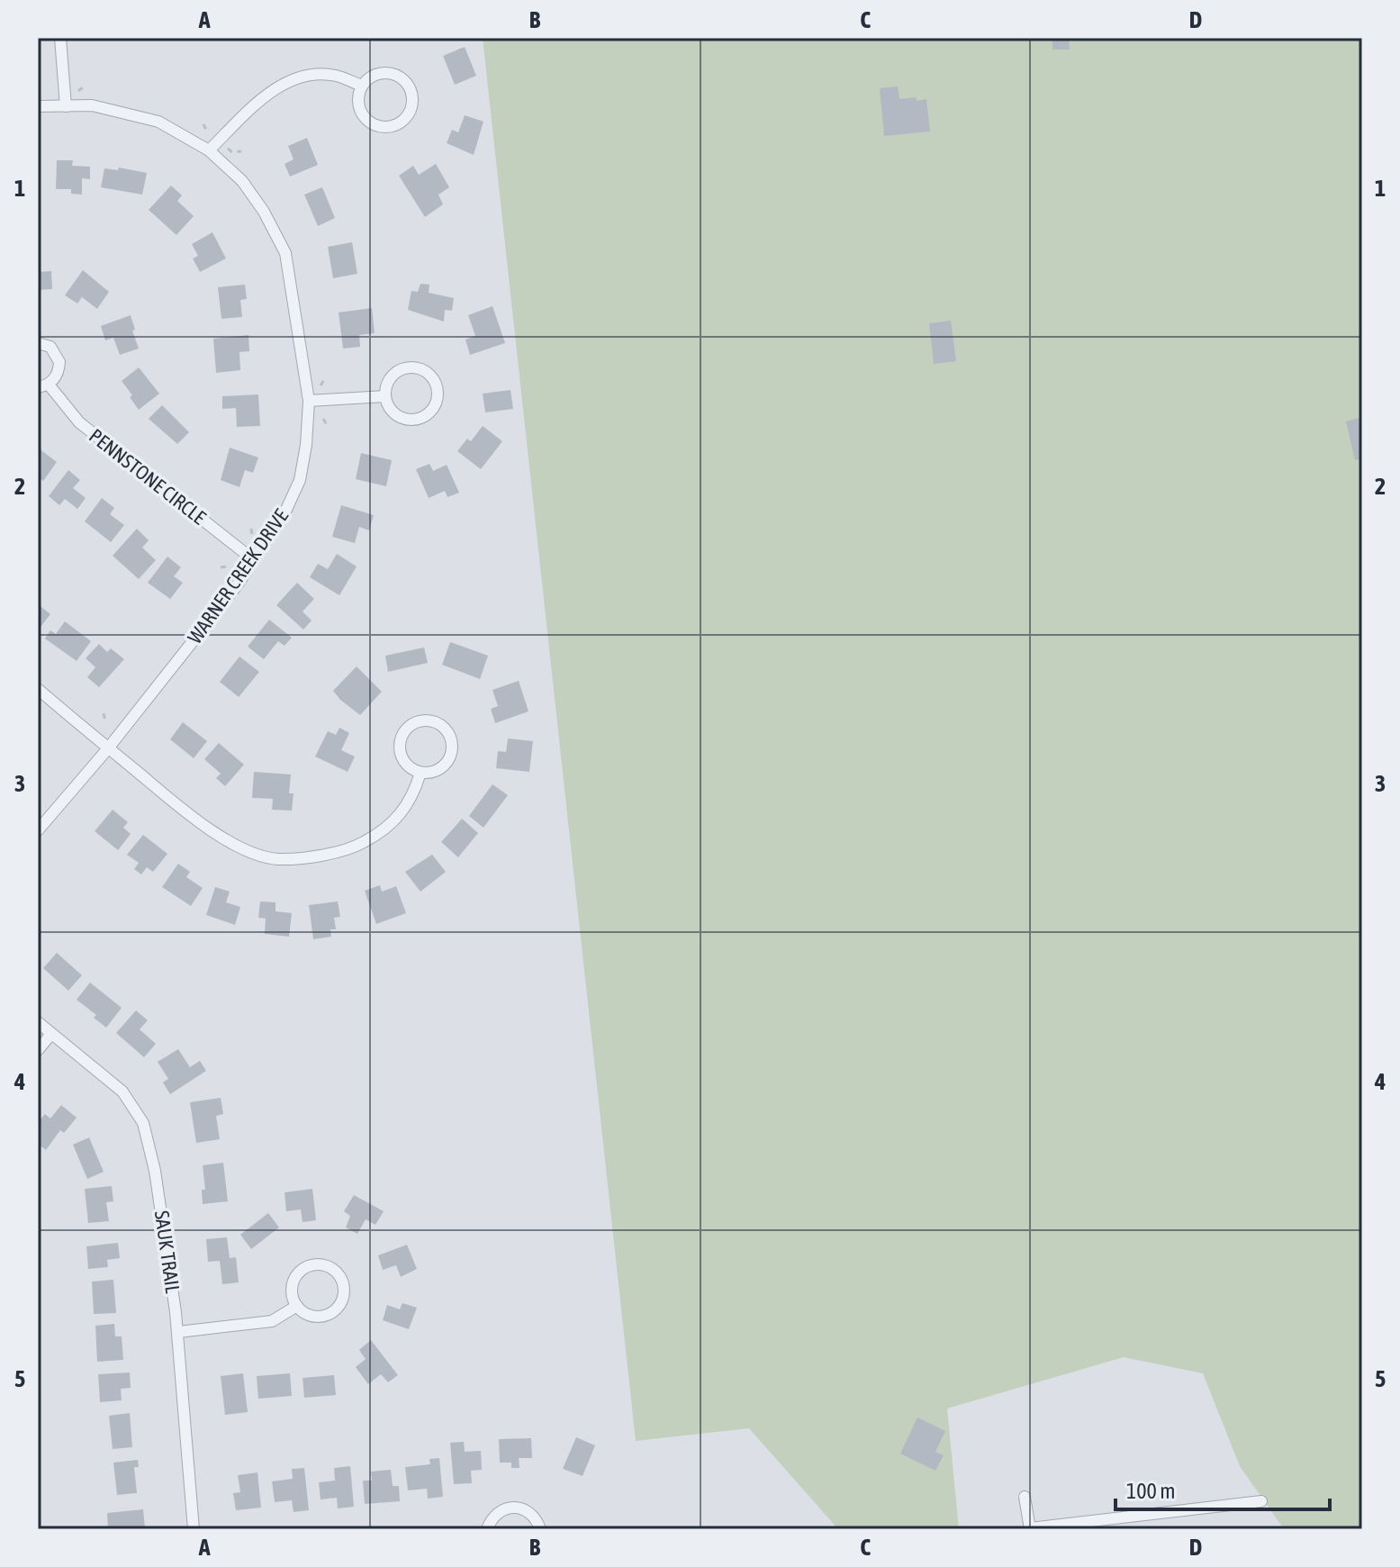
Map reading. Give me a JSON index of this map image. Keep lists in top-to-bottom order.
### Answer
{
  "streets": {
    "street": ["PENNSTONE CIRCLE", "WARNER CREEK DRIVE", "SAUK TRAIL"]
  },
  "crossings": [
    ["PENNSTONE CIRCLE", "WARNER CREEK DRIVE"]
  ],
  "scale_bar": "100 m",
  "grid": {
    "columns": [
      "A",
      "B",
      "C",
      "D"
    ],
    "rows": [
      "1",
      "2",
      "3",
      "4",
      "5"
    ]
  }
}
